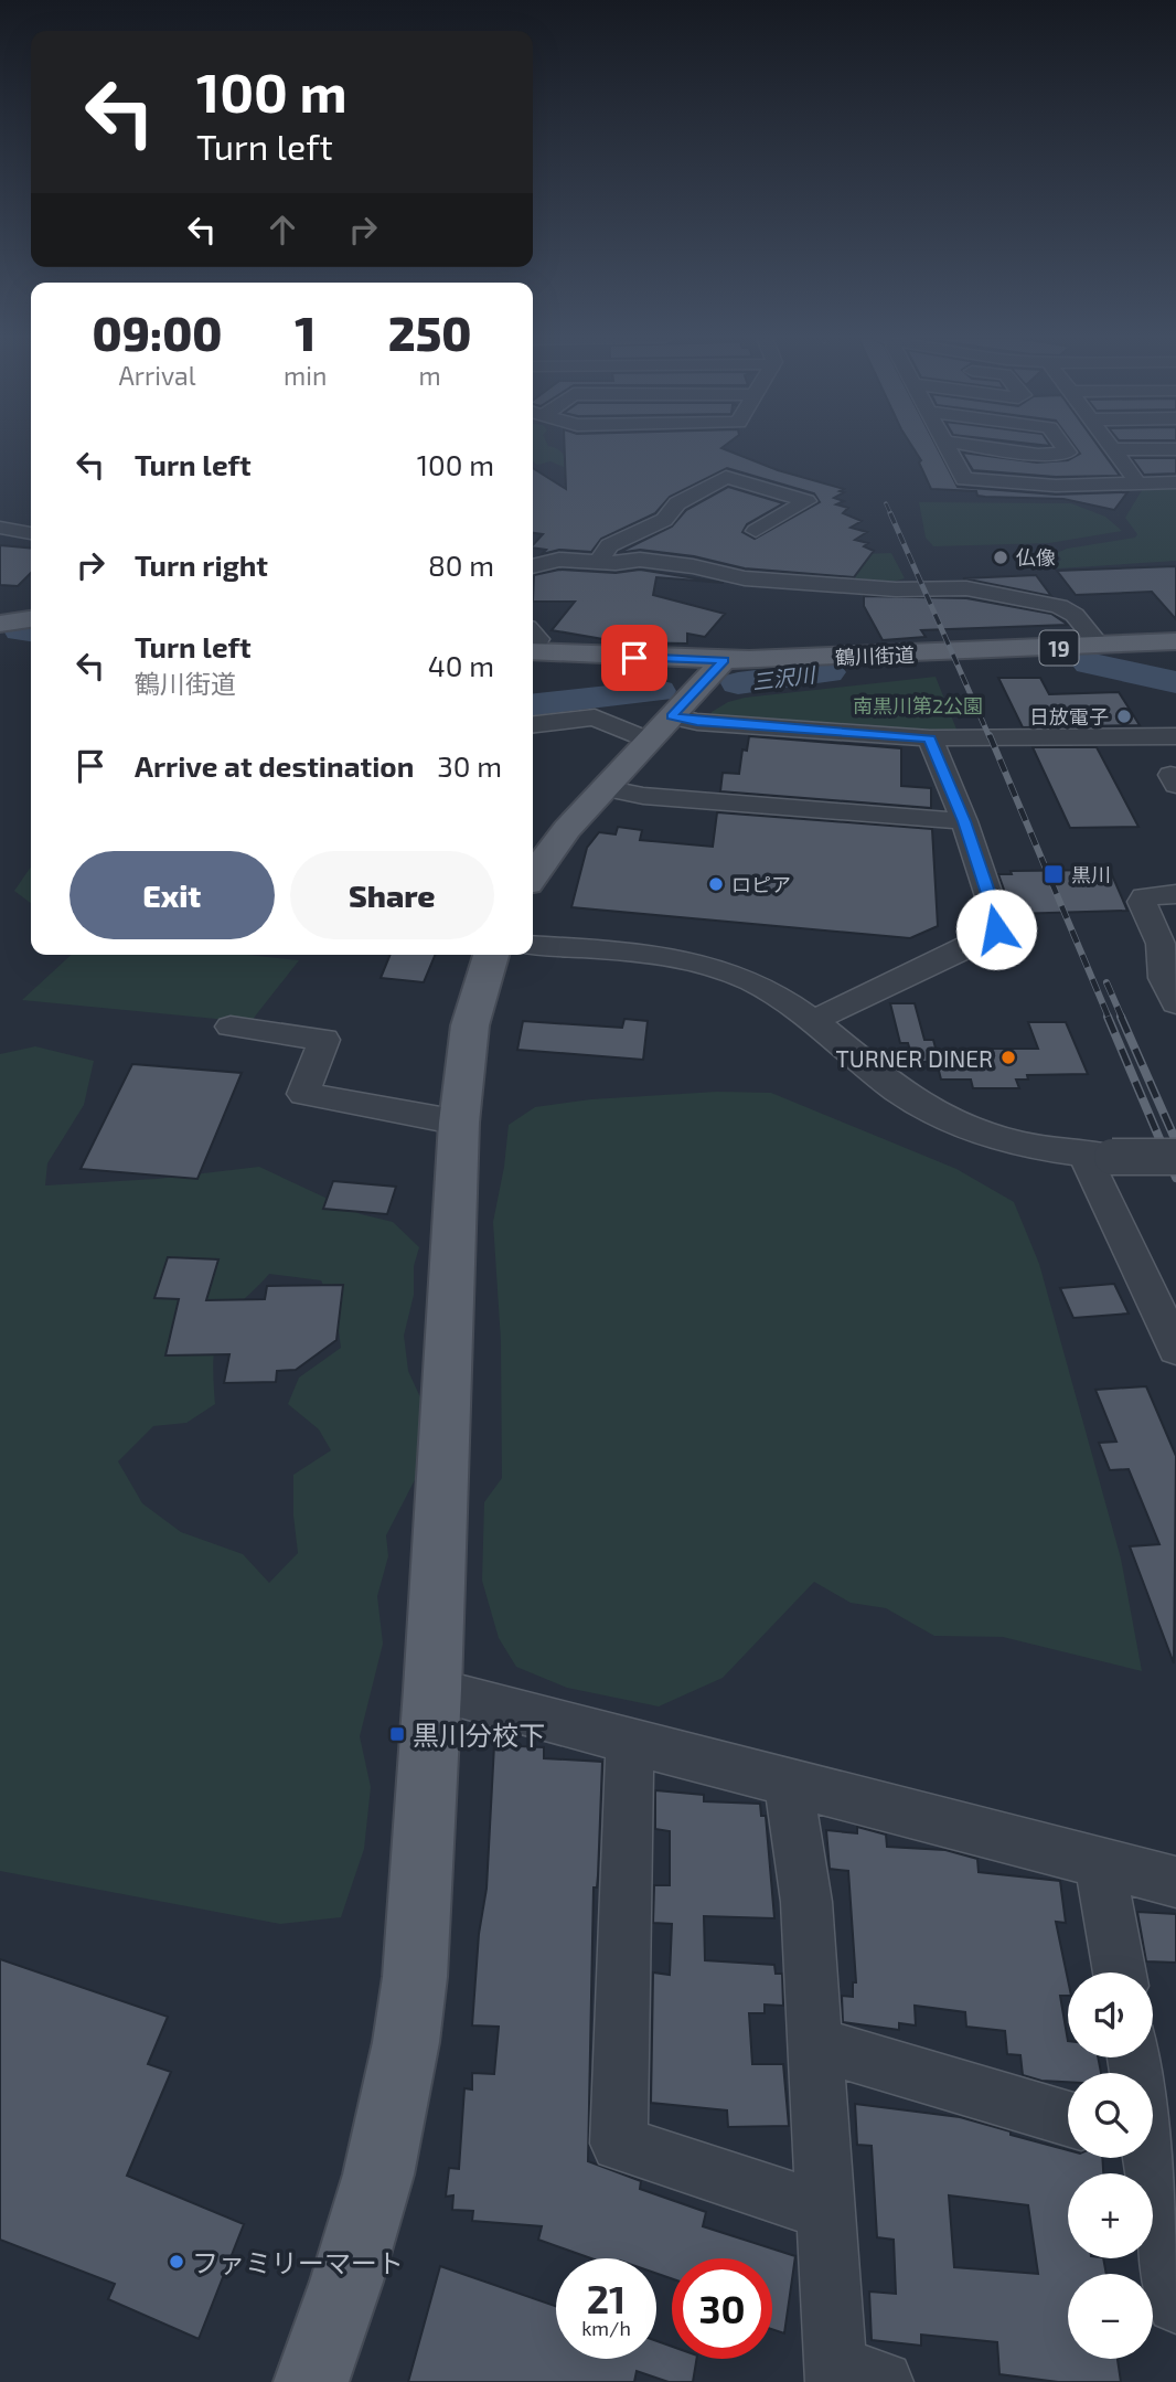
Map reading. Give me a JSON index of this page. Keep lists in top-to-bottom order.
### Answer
{
  "streets": {
    "main road": ["19", "鶴川街道"]
  },
  "water": ["三沢川"],
  "parks": ["南黒川第2公園"],
  "places": {
    "other": [
      "仏像",
      "日放電子",
      "ロピア",
      "TURNER DINER",
      "ファミリーマート"
    ],
    "transit": ["黒川", "黒川分校下"]
  },
  "page": {
    "turn": ["100 m", "Turn left"],
    "eta": [
      "09:00",
      "Arrival",
      "1",
      "min",
      "250",
      "m"
    ],
    "list": [
      {
        "name": "Turn left",
        "value": "100 m"
      },
      {
        "name": "Turn right",
        "value": "80 m"
      },
      {
        "name": "Turn left",
        "note": "鶴川街道",
        "value": "40 m"
      },
      {
        "name": "Arrive at destination",
        "value": "30 m"
      }
    ],
    "buttons": ["Exit", "Share"],
    "map_buttons": ["+", "−"],
    "speed": "21 km/h",
    "limit": "30"
  }
}
